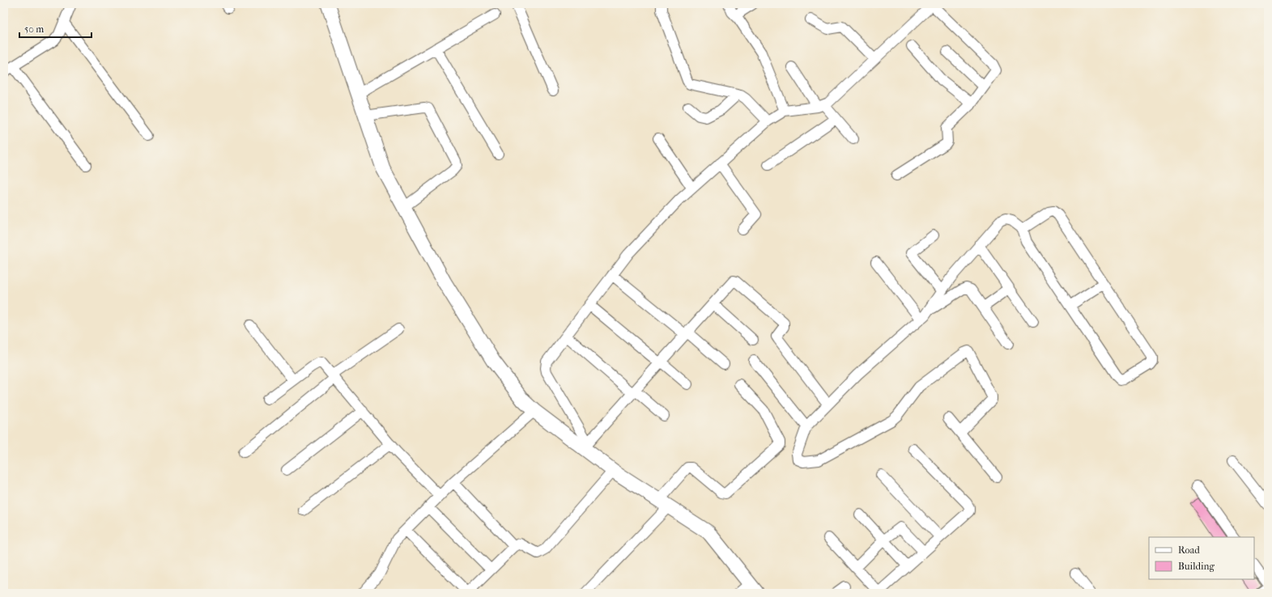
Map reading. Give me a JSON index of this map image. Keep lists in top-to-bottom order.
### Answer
{
  "legend": ["Road", "Building"],
  "scale_bar": "50 m"
}
